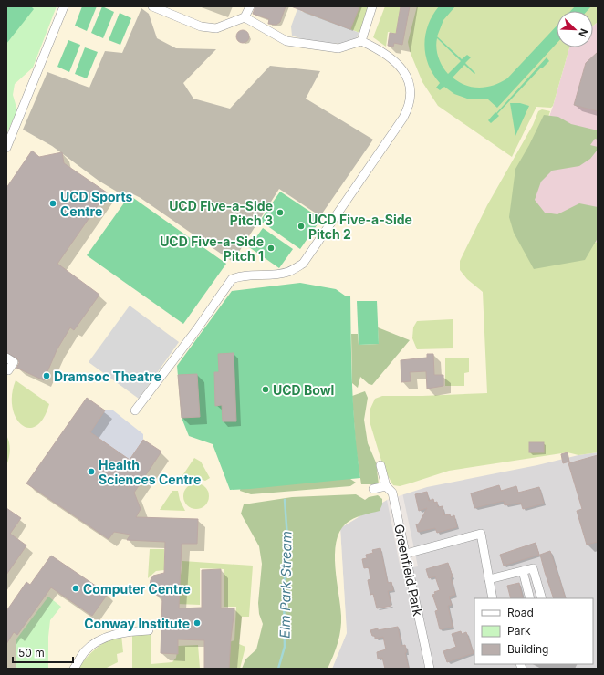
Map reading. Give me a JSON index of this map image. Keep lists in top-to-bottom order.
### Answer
{
  "streets": {
    "street": ["Greenfield Park"]
  },
  "water": ["Elm Park Stream"],
  "places": [
    "UCD Sports Centre",
    "UCD Five-a-Side Pitch 3",
    "UCD Five-a-Side Pitch 2",
    "UCD Five-a-Side Pitch 1",
    "Dramsoc Theatre",
    "UCD Bowl",
    "Health Sciences Centre",
    "Computer Centre",
    "Conway Institute"
  ],
  "legend": ["Road", "Park", "Building"],
  "scale_bar": "50 m",
  "north": "bottom right"
}
